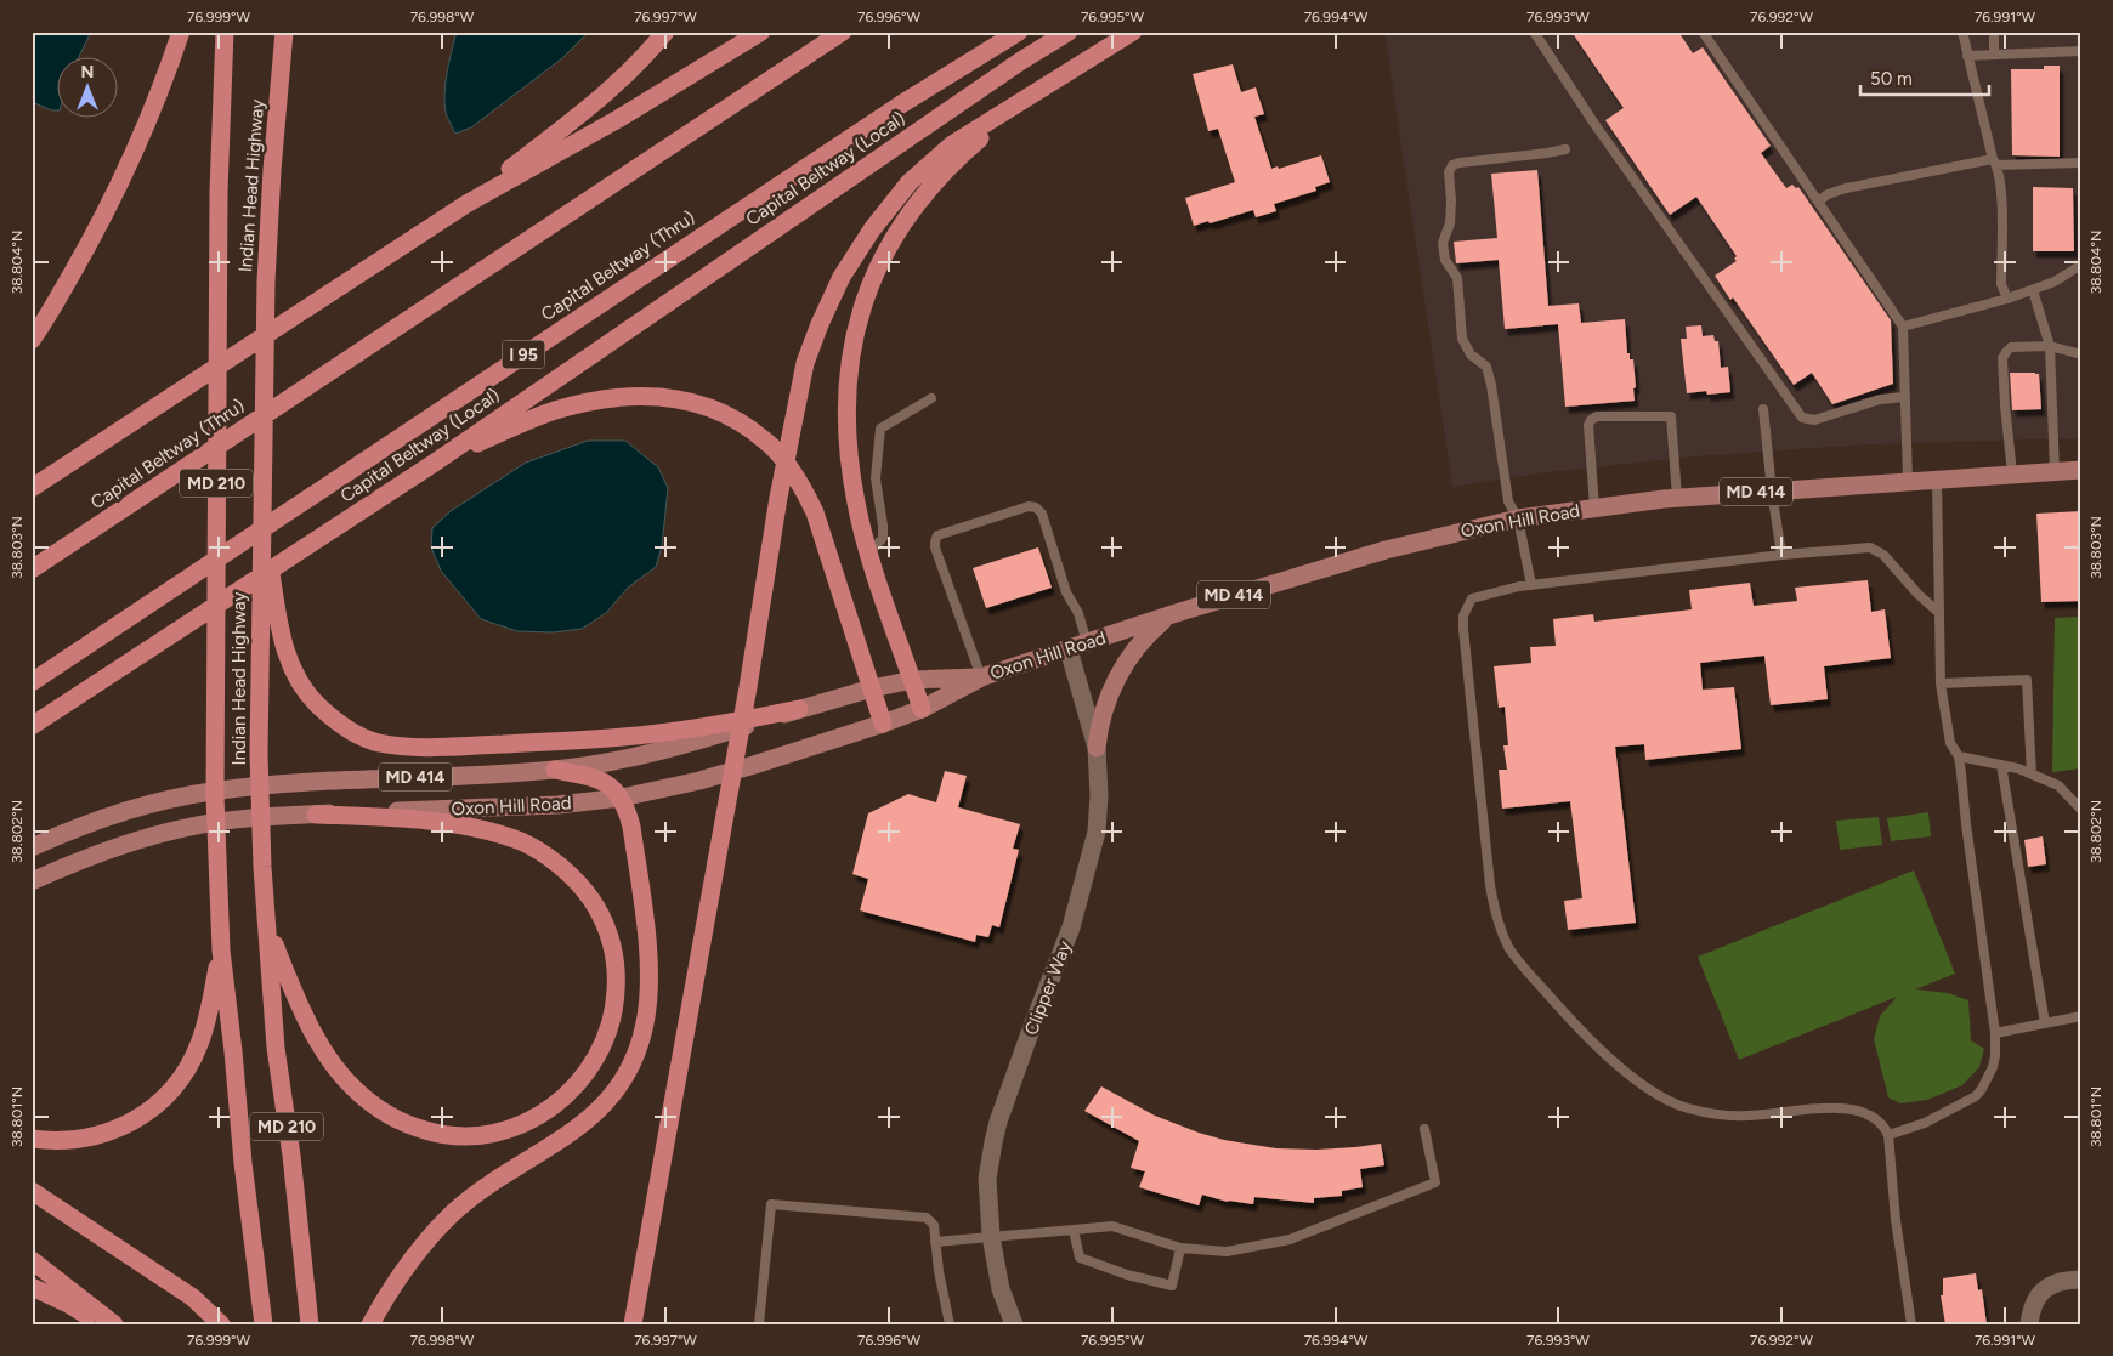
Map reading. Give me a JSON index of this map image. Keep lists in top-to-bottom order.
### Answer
{
  "streets": {
    "highway": [
      "Capital Beltway (Local)",
      "Indian Head Highway",
      "Capital Beltway (Thru)",
      "I 95",
      "MD 210"
    ],
    "main road": ["MD 414", "Oxon Hill Road"],
    "street": ["Clipper Way"]
  },
  "crossings": [
    ["Oxon Hill Road", "Clipper Way"]
  ],
  "scale_bar": "50 m",
  "north": "top",
  "coordinates": [
    "76.999°W",
    "76.998°W",
    "76.997°W",
    "76.996°W",
    "76.995°W",
    "76.994°W",
    "76.993°W",
    "76.992°W",
    "76.991°W",
    "38.804°N",
    "38.803°N",
    "38.802°N",
    "38.801°N"
  ]
}
